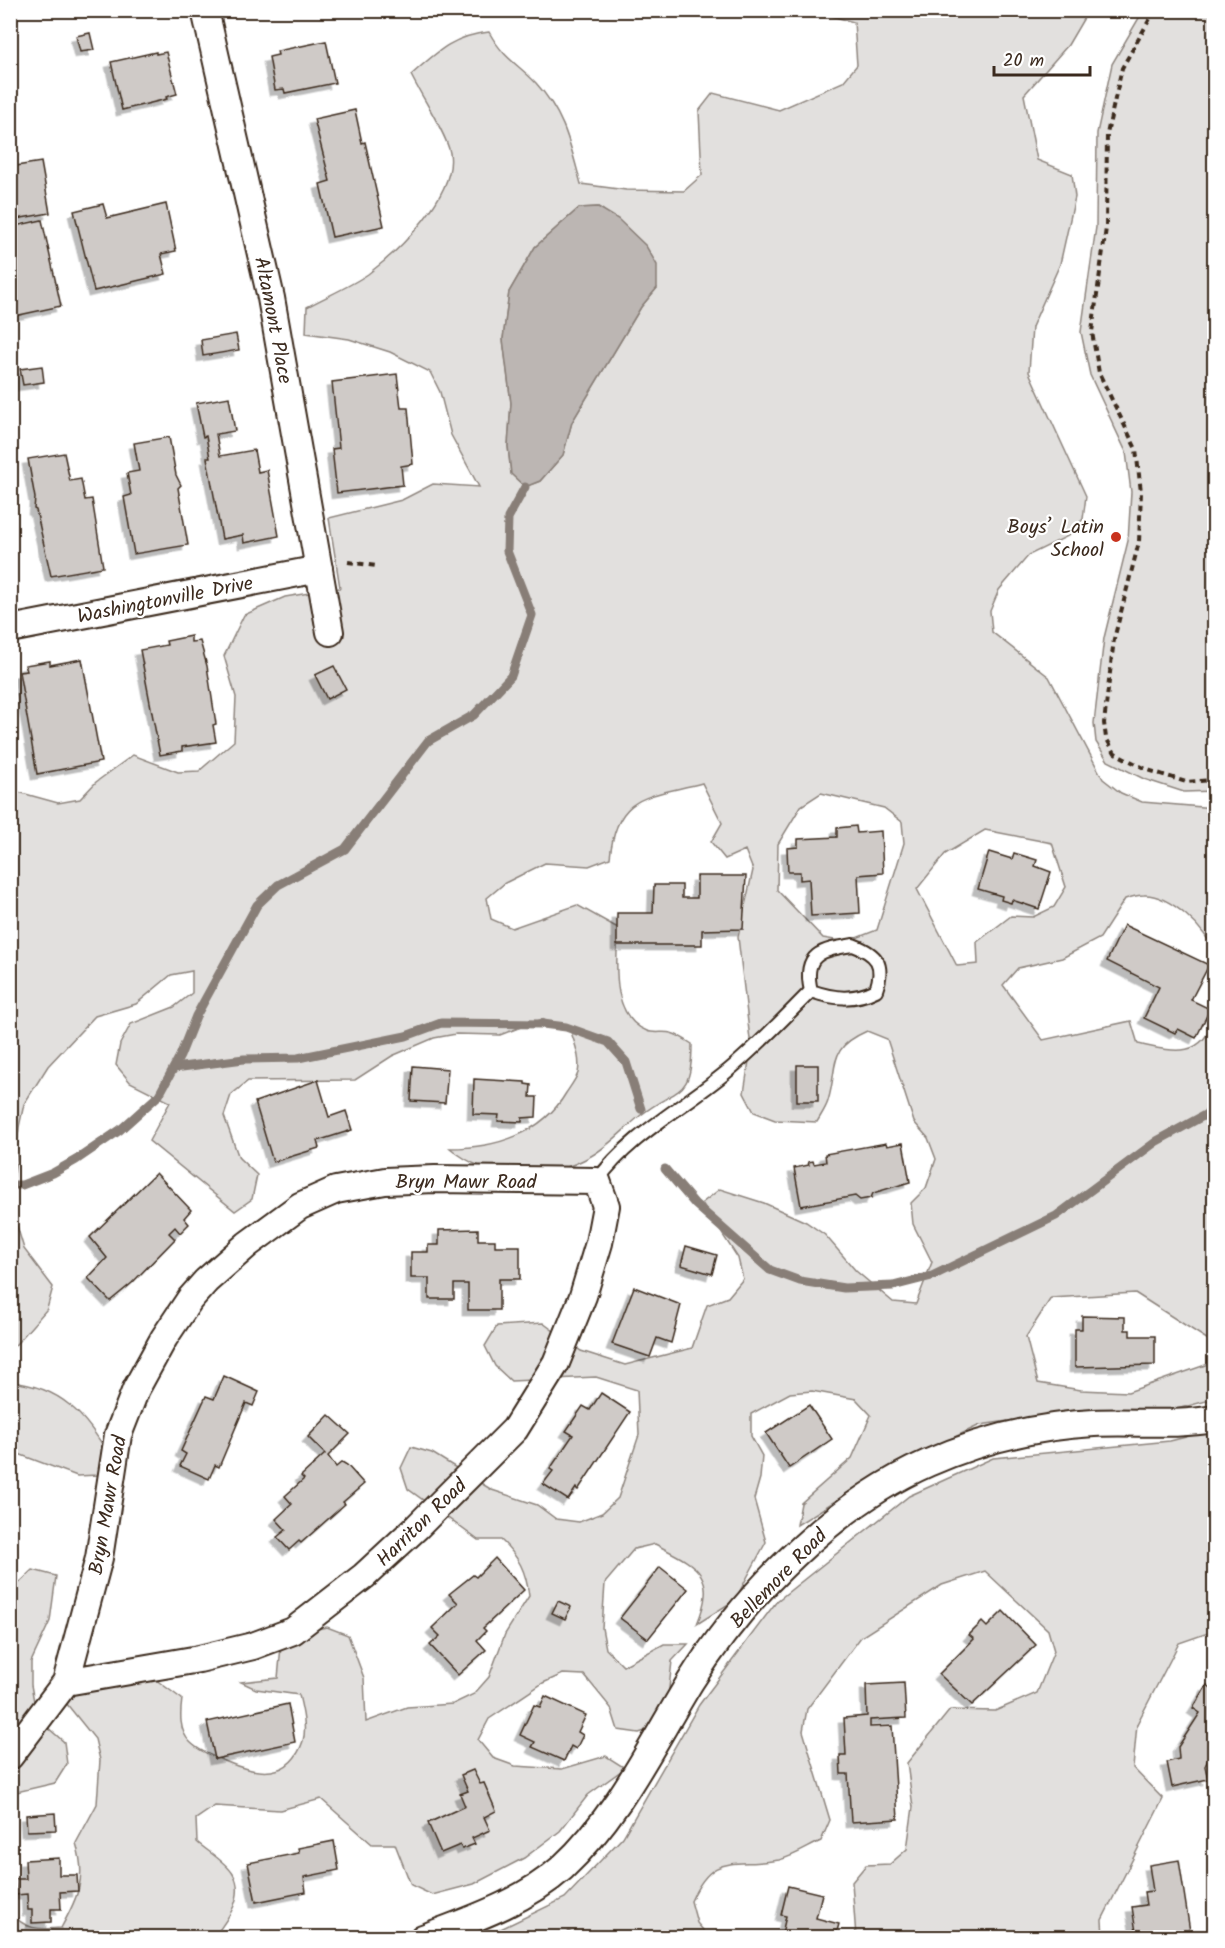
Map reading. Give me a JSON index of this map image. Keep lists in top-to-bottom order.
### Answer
{
  "streets": {
    "street": [
      "Altamont Place",
      "Washingtonville Drive",
      "Bryn Mawr Road",
      "Harriton Road",
      "Bellemore Road"
    ]
  },
  "crossings": [
    ["Altamont Place", "Washingtonville Drive"],
    ["Bryn Mawr Road", "Harriton Road"]
  ],
  "places": ["Boys’ Latin School"],
  "scale_bar": "20 m"
}
